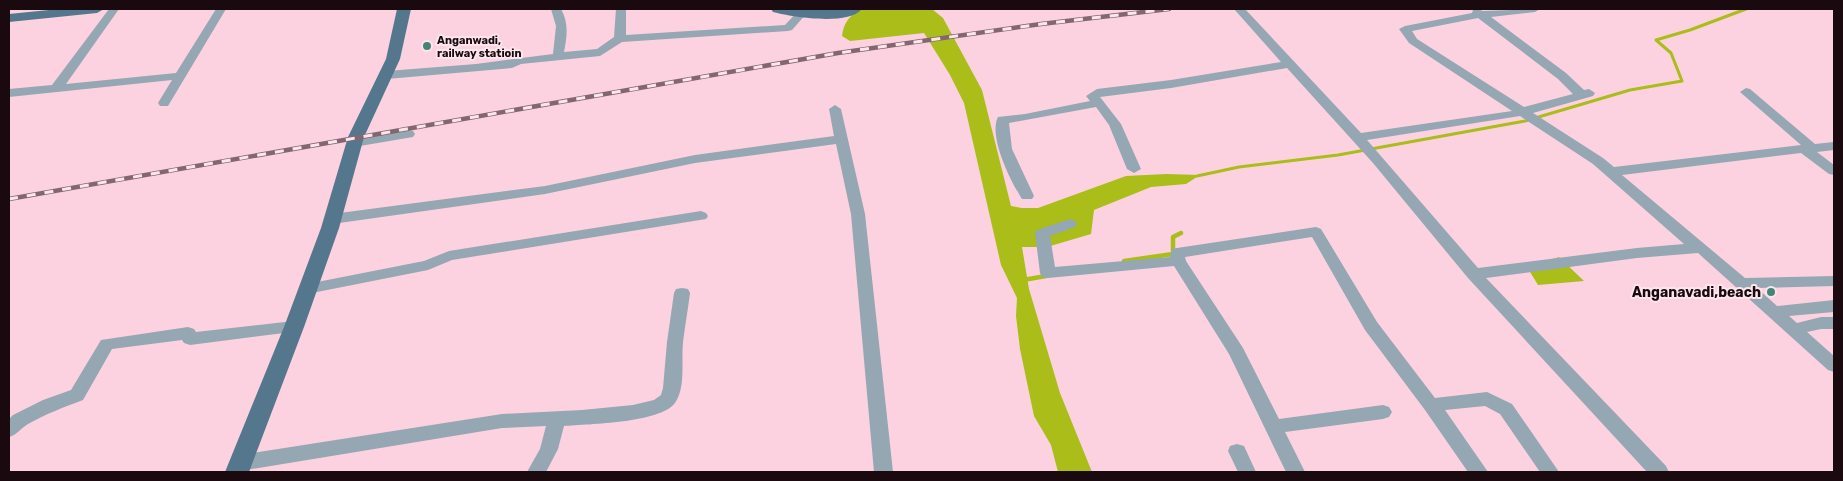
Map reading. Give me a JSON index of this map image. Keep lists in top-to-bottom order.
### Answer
{
  "places": ["Anganwadi, railway statioin", "Anganavadi,beach"]
}
